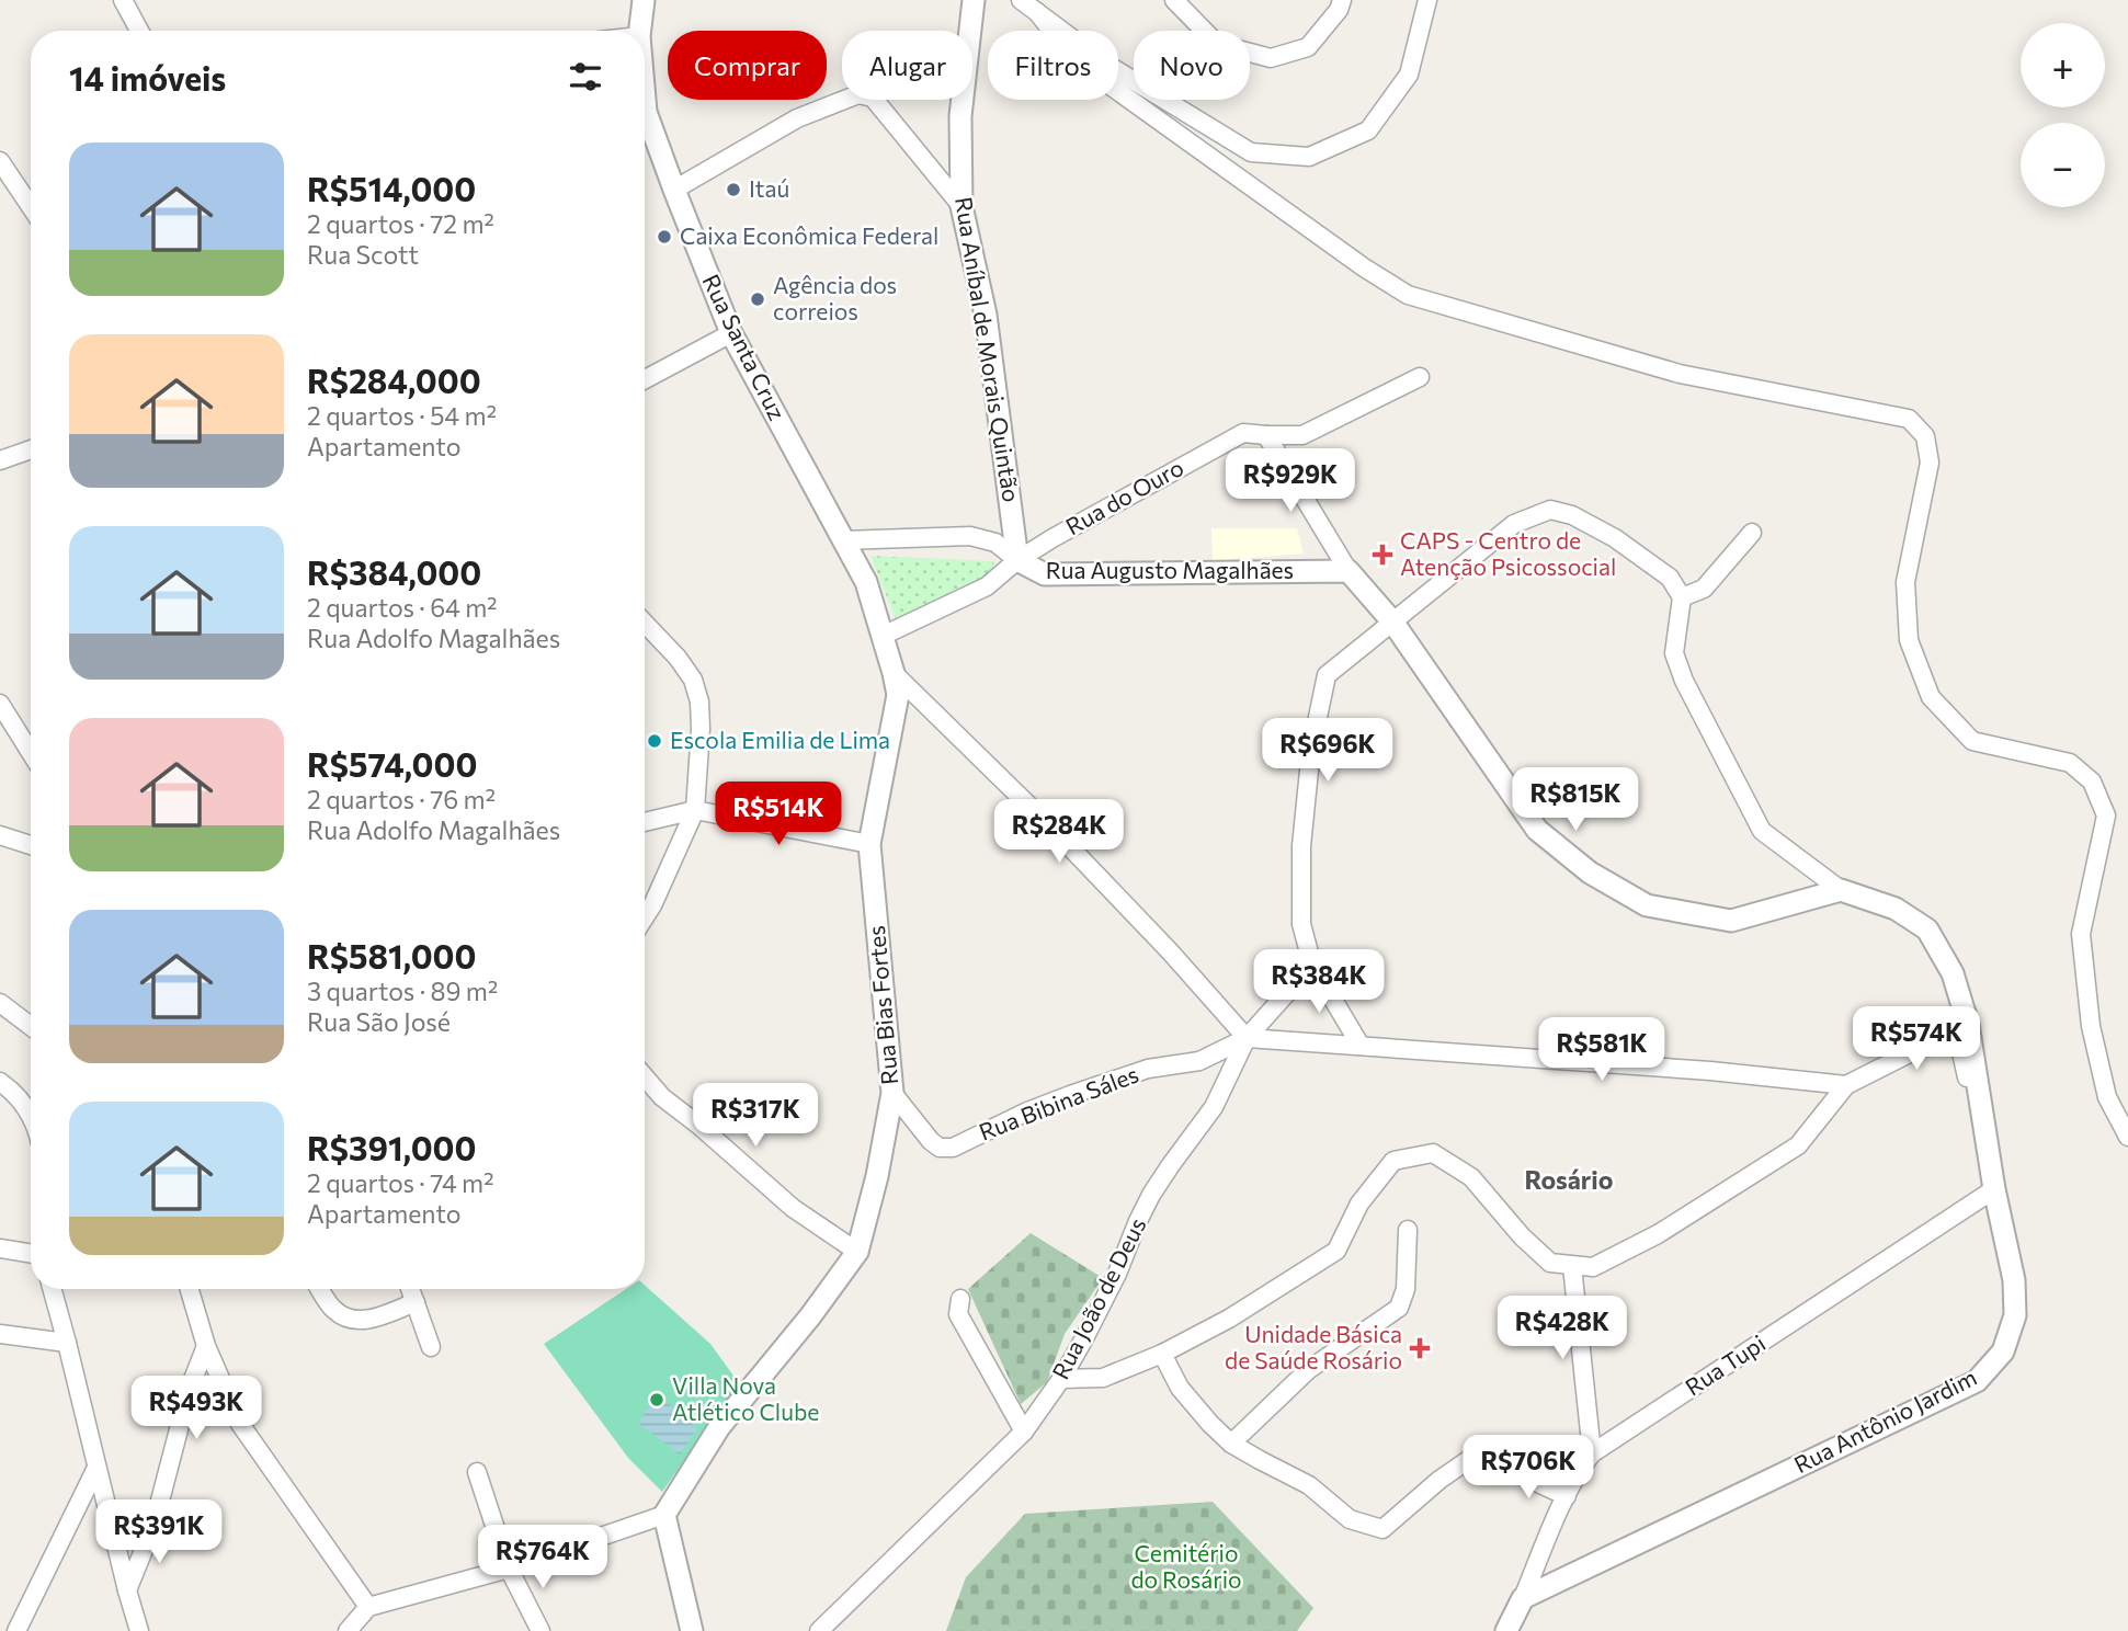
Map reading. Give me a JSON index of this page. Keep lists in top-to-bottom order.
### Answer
{
  "streets": {
    "street": [
      "Rua Santa Cruz",
      "Rua Aníbal de Morais Quintão",
      "Rua do Ouro",
      "Rua Augusto Magalhães",
      "Rua Bias Fortes",
      "Rua Bibina Sáles",
      "Rua João de Deus",
      "Rua Tupi",
      "Rua Antônio Jardim"
    ]
  },
  "crossings": [
    ["Rua Santa Cruz", "Rua do Ouro"],
    ["Rua Santa Cruz", "Rua Augusto Magalhães"],
    ["Rua Santa Cruz", "Rua Bias Fortes"],
    ["Rua Aníbal de Morais Quintão", "Rua do Ouro"],
    ["Rua Aníbal de Morais Quintão", "Rua Augusto Magalhães"],
    ["Rua do Ouro", "Rua Augusto Magalhães"],
    ["Rua do Ouro", "Rua Bias Fortes"],
    ["Rua Bias Fortes", "Rua Bibina Sáles"],
    ["Rua Bibina Sáles", "Rua João de Deus"],
    ["Rua Tupi", "Rua Antônio Jardim"]
  ],
  "districts": ["Rosário"],
  "parks": ["Cemitério do Rosário"],
  "places": {
    "other": [
      "Itaú",
      "Caixa Econômica Federal",
      "Agência dos correios",
      "Escola Emilia de Lima",
      "Villa Nova Atlético Clube"
    ],
    "health": ["CAPS - Centro de Atenção Psicossocial", "Unidade Básica de Saúde Rosário"]
  },
  "page": {
    "map_buttons": ["+", "−"],
    "chip": [
      "Comprar",
      "Alugar",
      "Filtros",
      "Novo"
    ],
    "heading": "14 imóveis",
    "list": [
      {
        "name": "R$514,000",
        "note": "2 quartos · 72 m² · Rua Scott"
      },
      {
        "name": "R$284,000",
        "note": "2 quartos · 54 m² · Apartamento"
      },
      {
        "name": "R$384,000",
        "note": "2 quartos · 64 m² · Rua Adolfo Magalhães"
      },
      {
        "name": "R$574,000",
        "note": "2 quartos · 76 m² · Rua Adolfo Magalhães"
      },
      {
        "name": "R$581,000",
        "note": "3 quartos · 89 m² · Rua São José"
      },
      {
        "name": "R$391,000",
        "note": "2 quartos · 74 m² · Apartamento"
      }
    ],
    "price": [
      "R$929K",
      "R$696K",
      "R$815K",
      "R$514K",
      "R$284K",
      "R$384K",
      "R$574K",
      "R$581K",
      "R$317K",
      "R$428K",
      "R$493K",
      "R$706K",
      "R$391K",
      "R$764K"
    ]
  }
}
